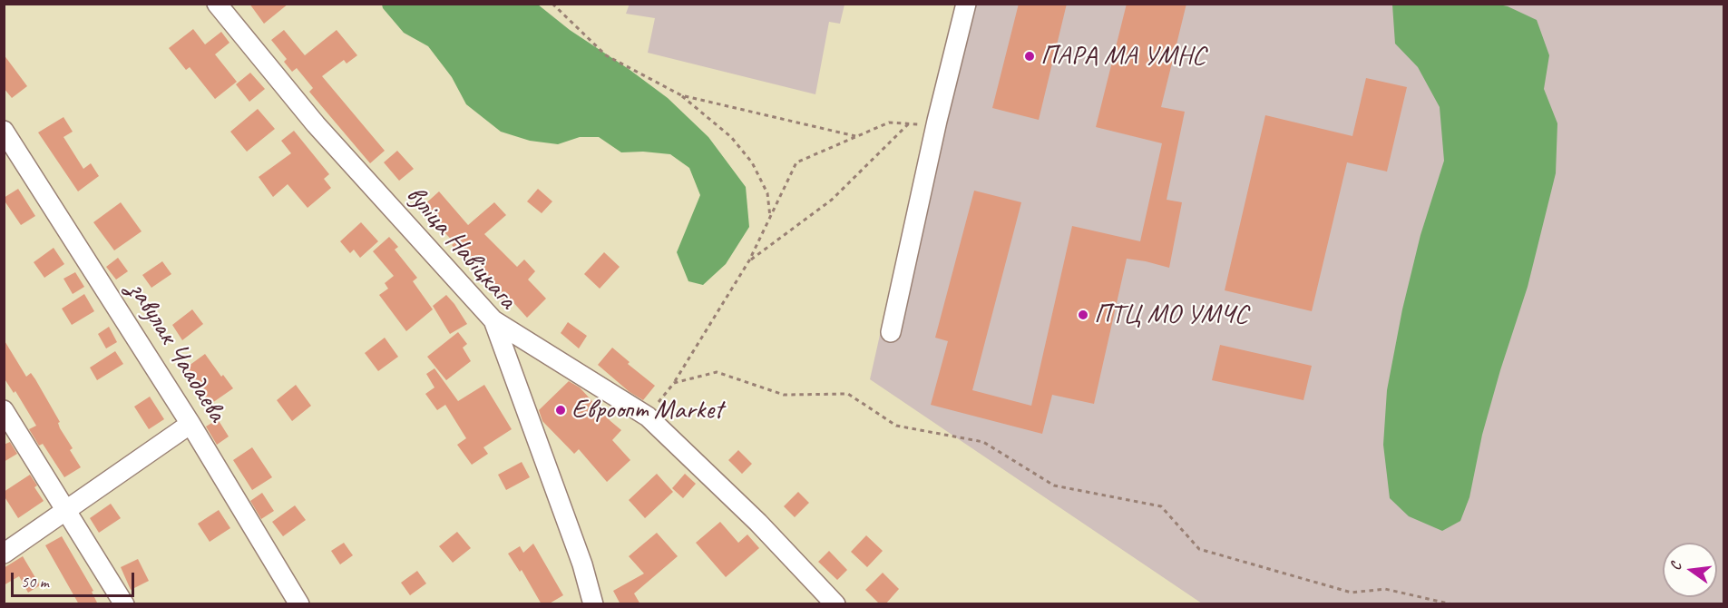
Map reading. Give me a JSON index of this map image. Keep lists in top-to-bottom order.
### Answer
{
  "streets": {
    "street": ["вуліца Навіцкага", "завулак Чаадаева"]
  },
  "places": ["ПАРА МА УМНС", "ПТЦ МО УМЧС", "Евроопт Market"],
  "scale_bar": "50 m",
  "north": "left"
}
